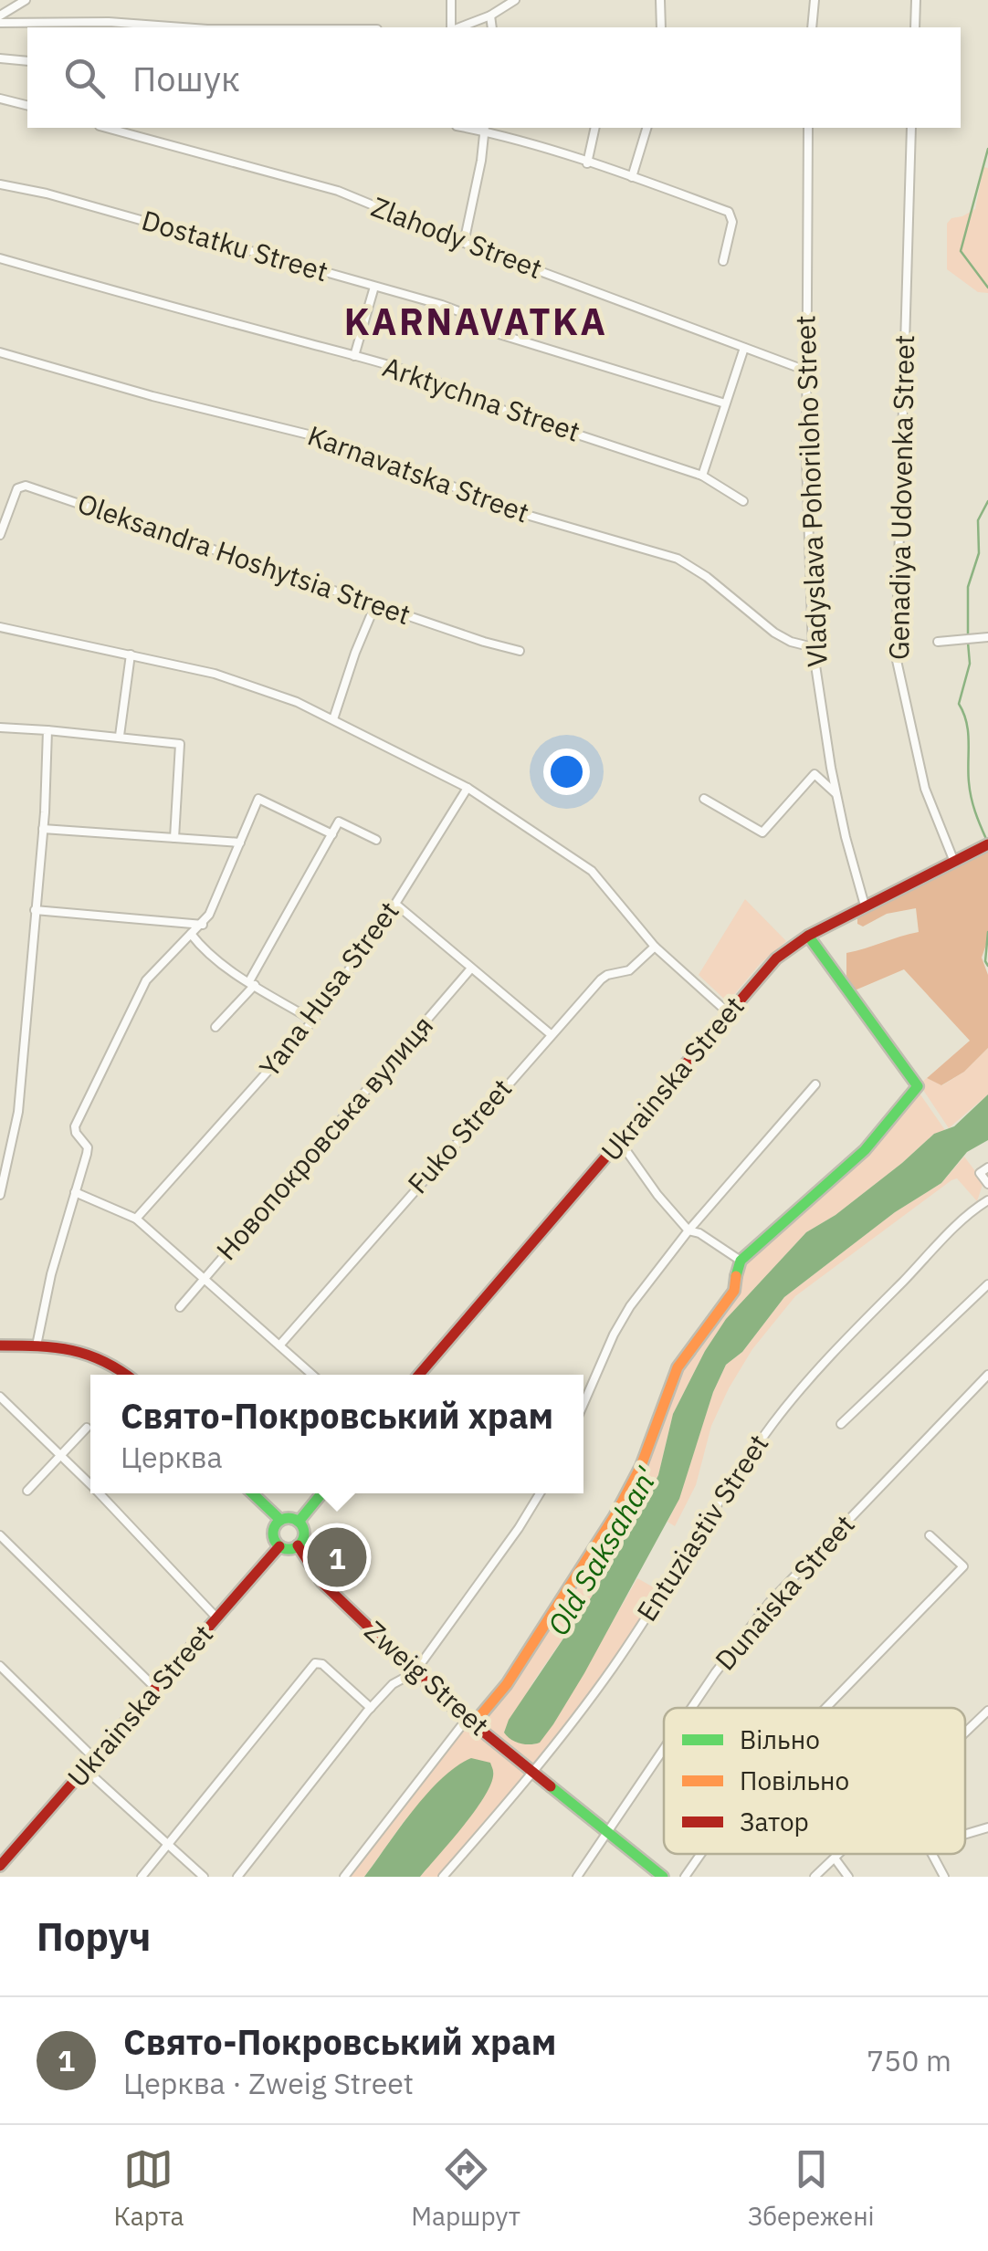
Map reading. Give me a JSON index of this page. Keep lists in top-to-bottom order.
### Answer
{
  "streets": {
    "street": [
      "Zlahody Street",
      "Dostatku Street",
      "Arktychna Street",
      "Karnavatska Street",
      "Vladyslava Pohoriloho Street",
      "Genadiya Udovenka Street",
      "Oleksandra Hoshytsia Street",
      "Yana Husa Street",
      "Ukrainska Street",
      "Fuko Street",
      "Новопокровська вулиця",
      "Entuziastiv Street",
      "Dunaiska Street",
      "Zweig Street"
    ]
  },
  "crossings": [
    ["Zlahody Street", "Vladyslava Pohoriloho Street"],
    ["Karnavatska Street", "Vladyslava Pohoriloho Street"],
    ["Vladyslava Pohoriloho Street", "Ukrainska Street"],
    ["Genadiya Udovenka Street", "Ukrainska Street"],
    ["Ukrainska Street", "Zweig Street"],
    ["Entuziastiv Street", "Zweig Street"],
    ["Dunaiska Street", "Zweig Street"]
  ],
  "districts": ["KARNAVATKA"],
  "water": ["Old Saksahan'"],
  "legend": ["Вільно", "Повільно", "Затор"],
  "page": {
    "search": "Пошук",
    "popup": ["Свято-Покровський храм", "Церква"],
    "pins": "1",
    "heading": "Поруч",
    "list": [
      {
        "mark": "1",
        "name": "Свято-Покровський храм",
        "note": "Церква · Zweig Street",
        "value": "750 m"
      }
    ],
    "nav": ["Карта", "Маршрут", "Збережені"]
  }
}
